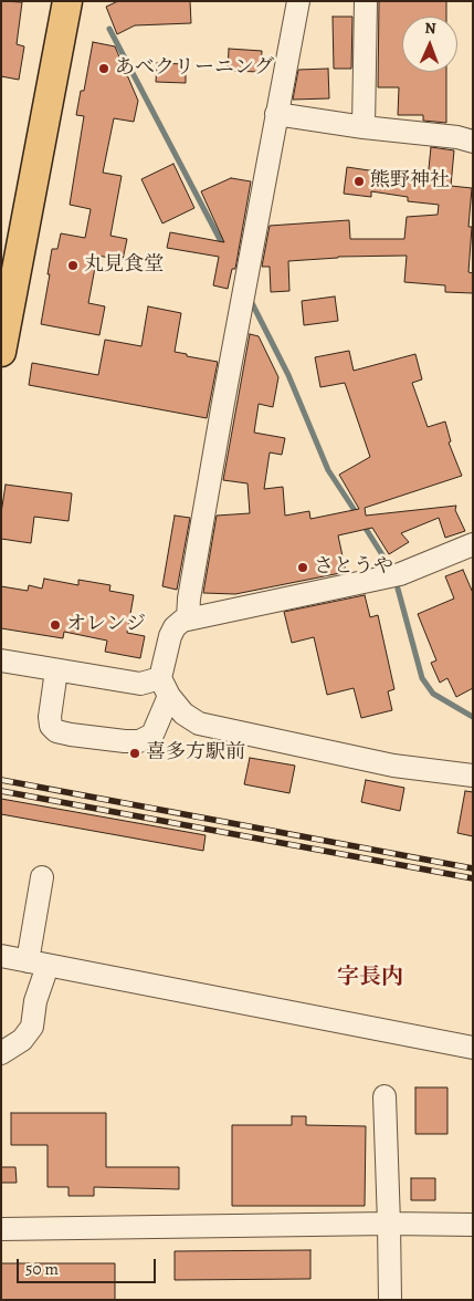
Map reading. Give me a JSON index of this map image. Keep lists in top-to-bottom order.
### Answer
{
  "districts": ["字長内"],
  "places": [
    "あべクリーニング",
    "熊野神社",
    "丸見食堂",
    "さとうや",
    "オレンジ",
    "喜多方駅前"
  ],
  "scale_bar": "50 m",
  "north": "top"
}
